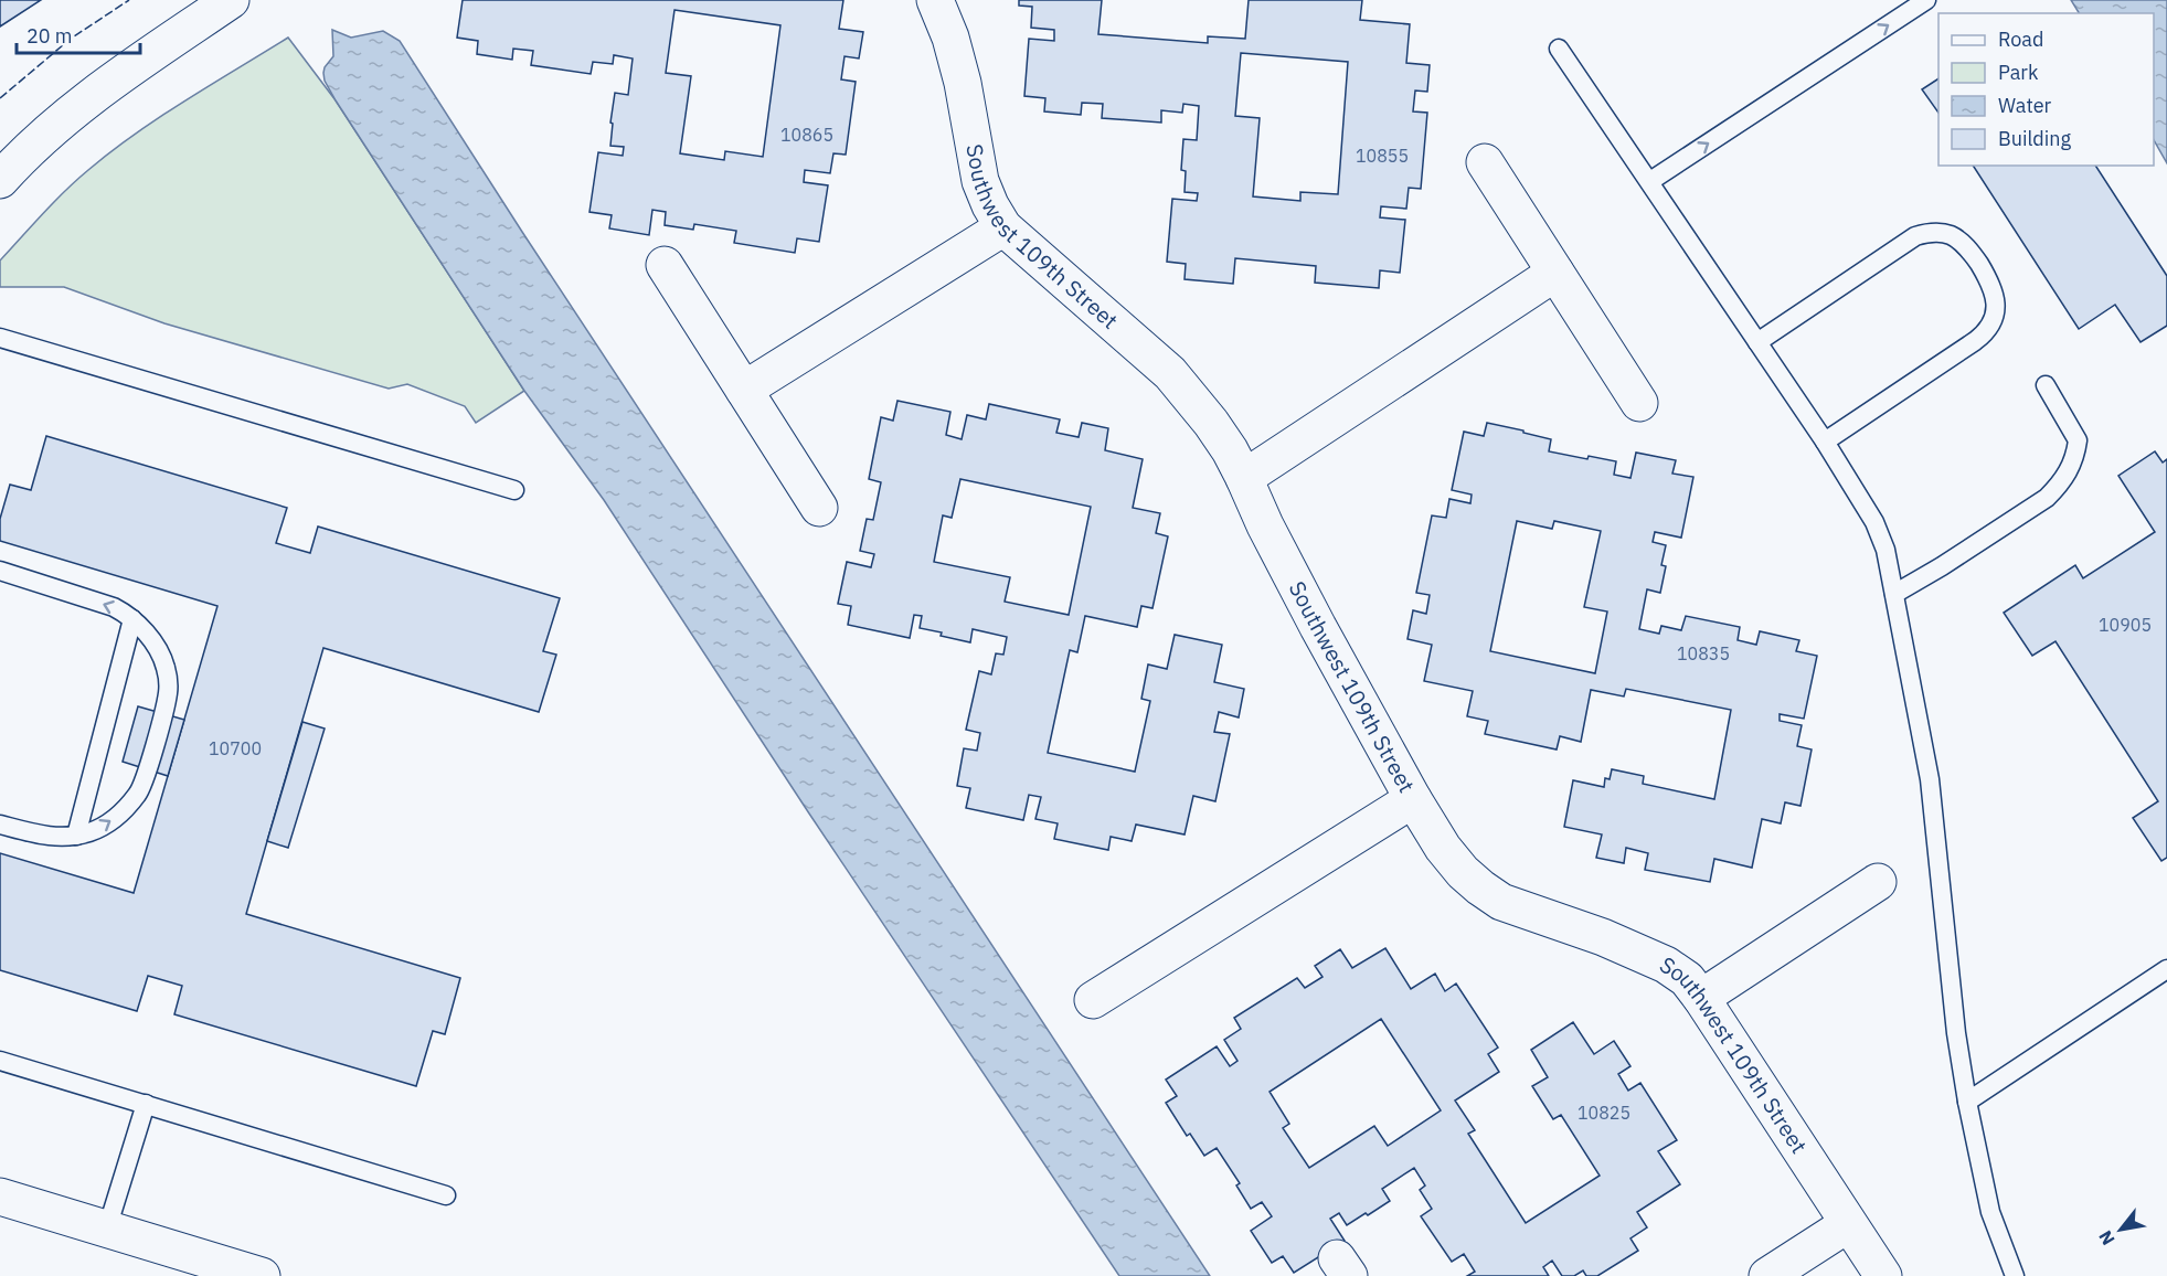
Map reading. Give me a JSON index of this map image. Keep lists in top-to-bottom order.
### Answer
{
  "streets": {
    "street": ["Southwest 109th Street"]
  },
  "house_numbers": [
    "10865",
    "10855",
    "10905",
    "10835",
    "10700",
    "10825"
  ],
  "legend": [
    "Road",
    "Park",
    "Water",
    "Building"
  ],
  "scale_bar": "20 m",
  "north": "bottom left"
}
